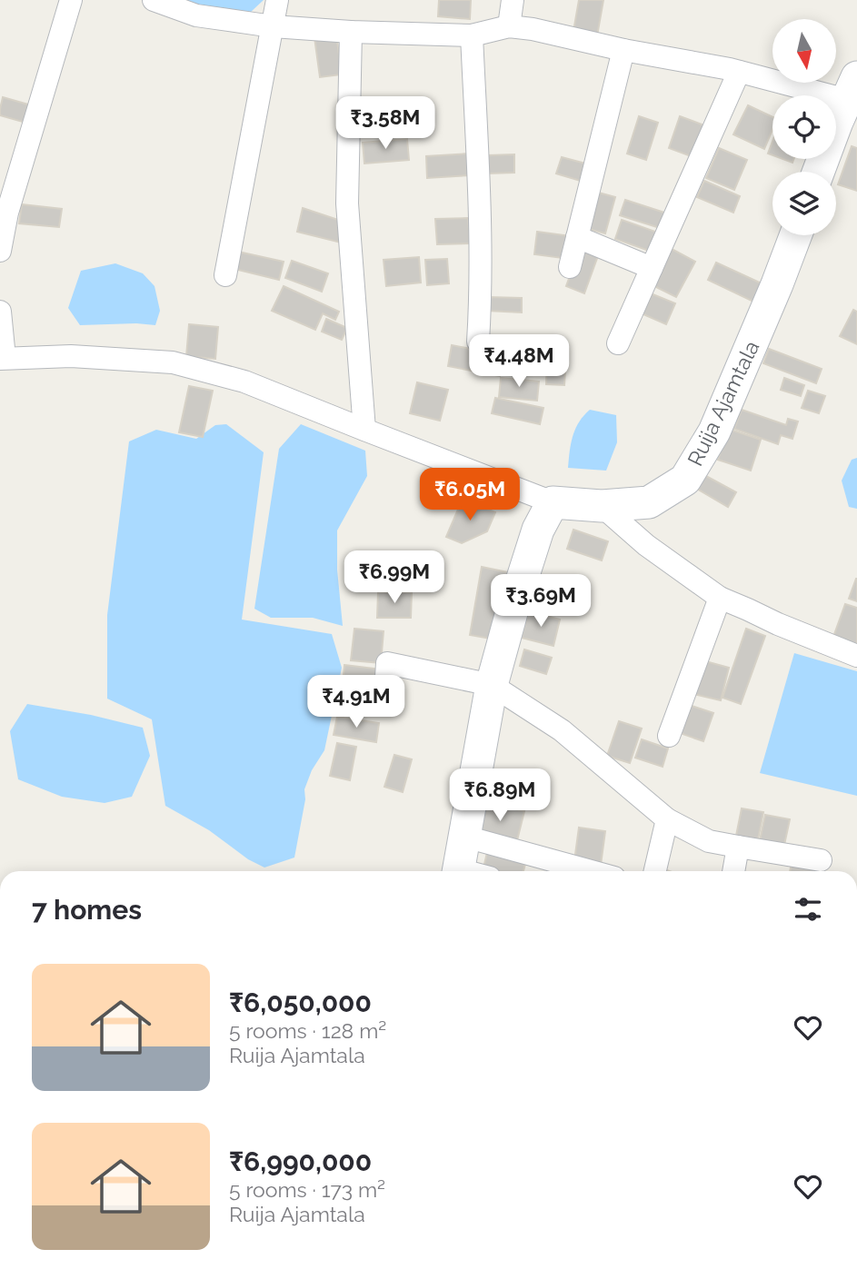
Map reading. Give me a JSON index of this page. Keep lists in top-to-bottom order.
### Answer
{
  "streets": {
    "street": ["Ruija Ajamtala"]
  },
  "north": "bottom",
  "page": {
    "price": [
      "₹3.58M",
      "₹4.48M",
      "₹6.05M",
      "₹6.99M",
      "₹3.69M",
      "₹4.91M",
      "₹6.89M"
    ],
    "heading": "7 homes",
    "list": [
      {
        "name": "₹6,050,000",
        "note": "5 rooms · 128 m² · Ruija Ajamtala"
      },
      {
        "name": "₹6,990,000",
        "note": "5 rooms · 173 m² · Ruija Ajamtala"
      }
    ]
  }
}
